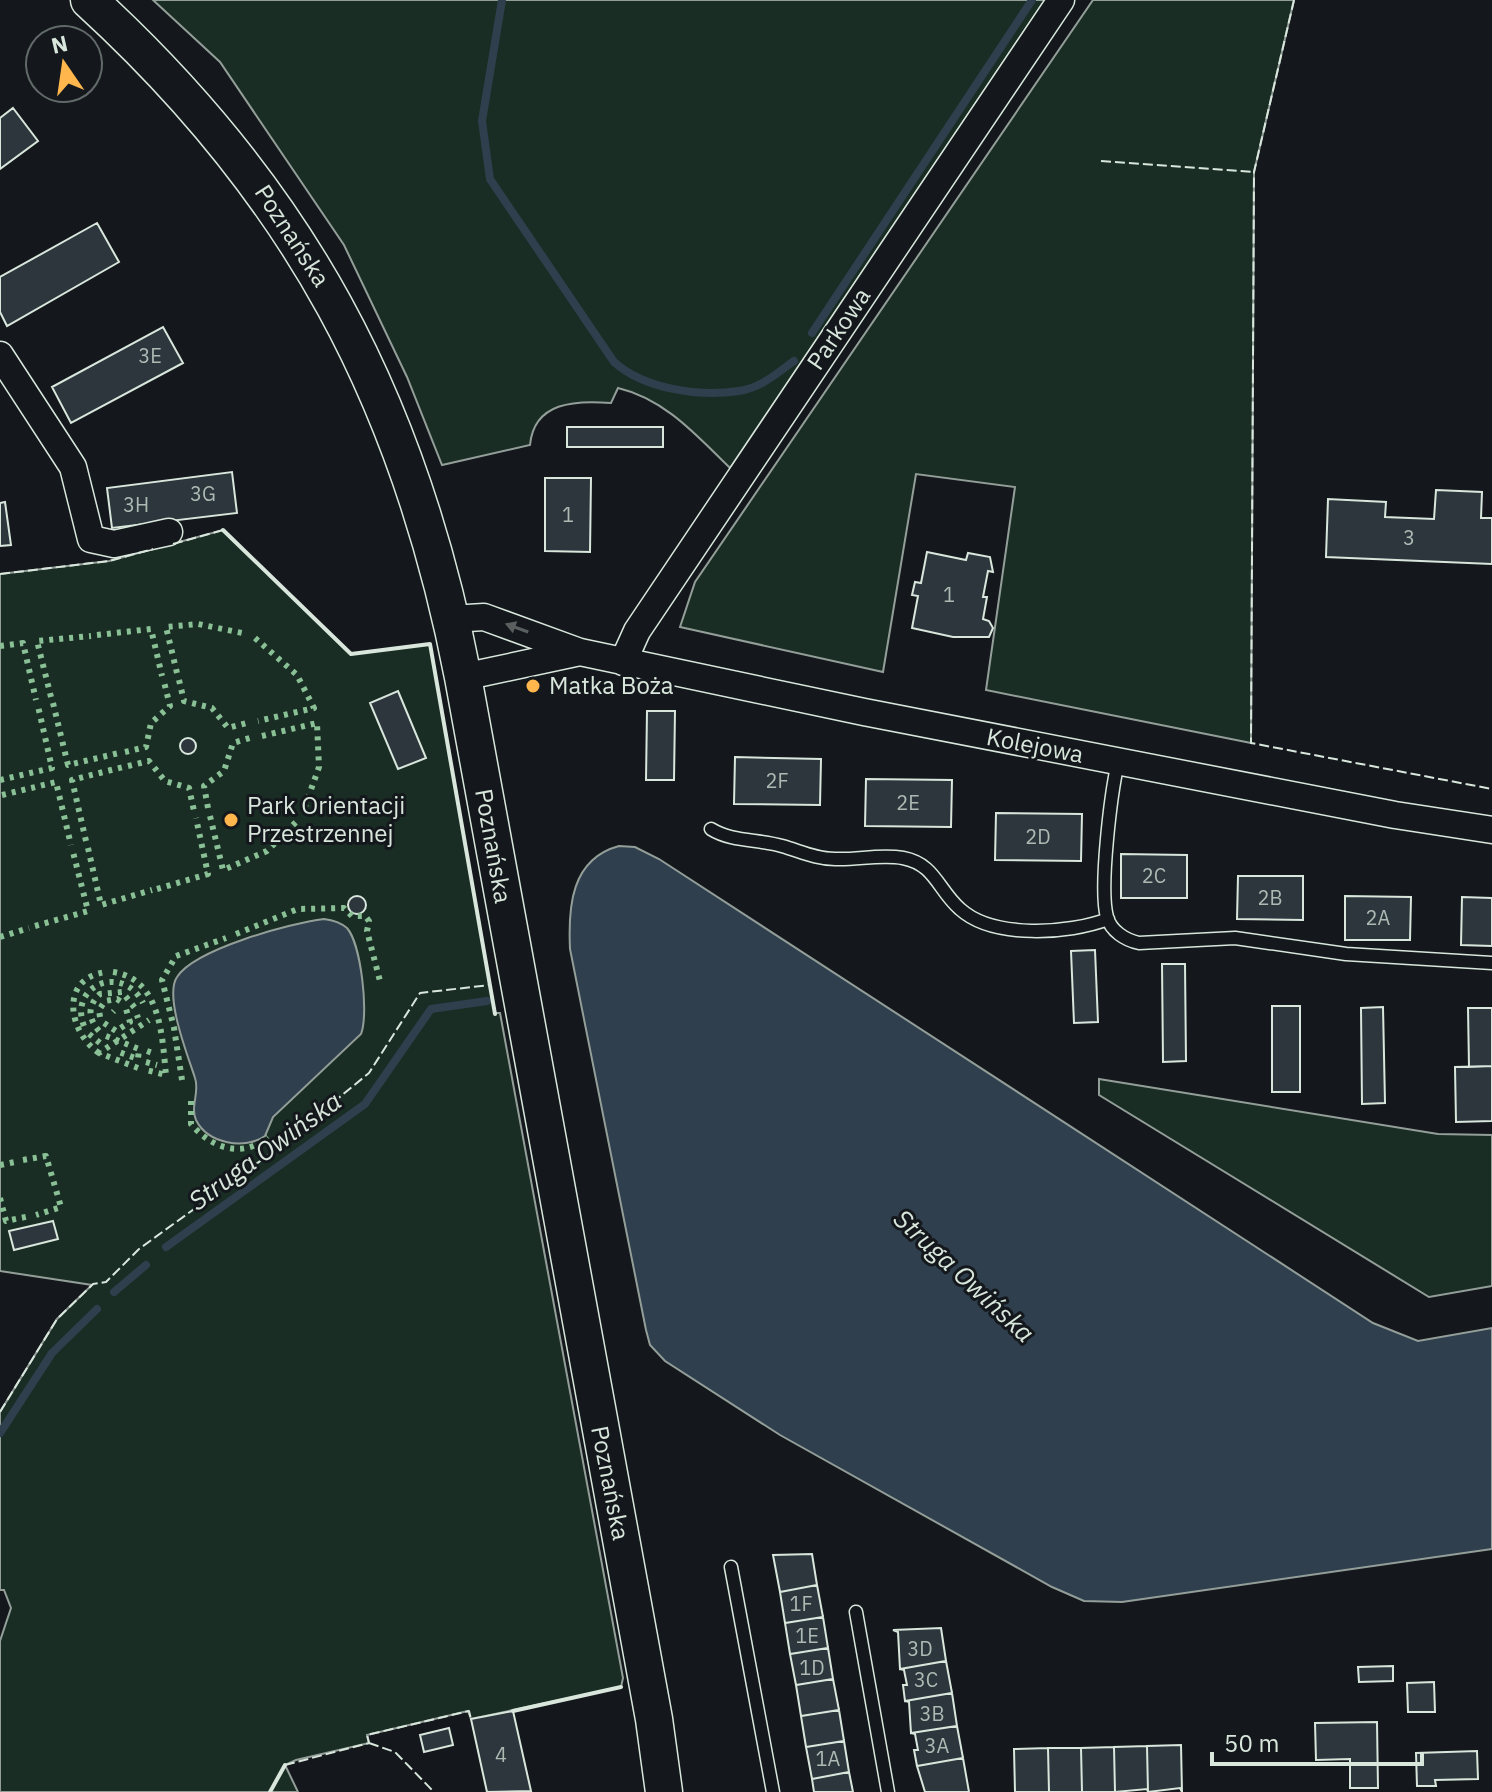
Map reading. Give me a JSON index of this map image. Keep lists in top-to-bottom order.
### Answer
{
  "streets": {
    "main road": ["Poznańska"],
    "street": ["Parkowa", "Kolejowa"]
  },
  "crossings": [
    ["Poznańska", "Kolejowa"],
    ["Parkowa", "Kolejowa"]
  ],
  "water": ["Struga Owińska"],
  "places": ["Matka Boża", "Park Orientacji Przestrzennej"],
  "house_numbers": [
    "3E",
    "3G",
    "3H",
    "1",
    "3",
    "1",
    "2F",
    "2E",
    "2D",
    "2C",
    "2B",
    "2A",
    "1F",
    "1E",
    "3D",
    "1D",
    "3C",
    "3B",
    "3A",
    "4",
    "1A"
  ],
  "scale_bar": "50 m",
  "north": "top"
}
